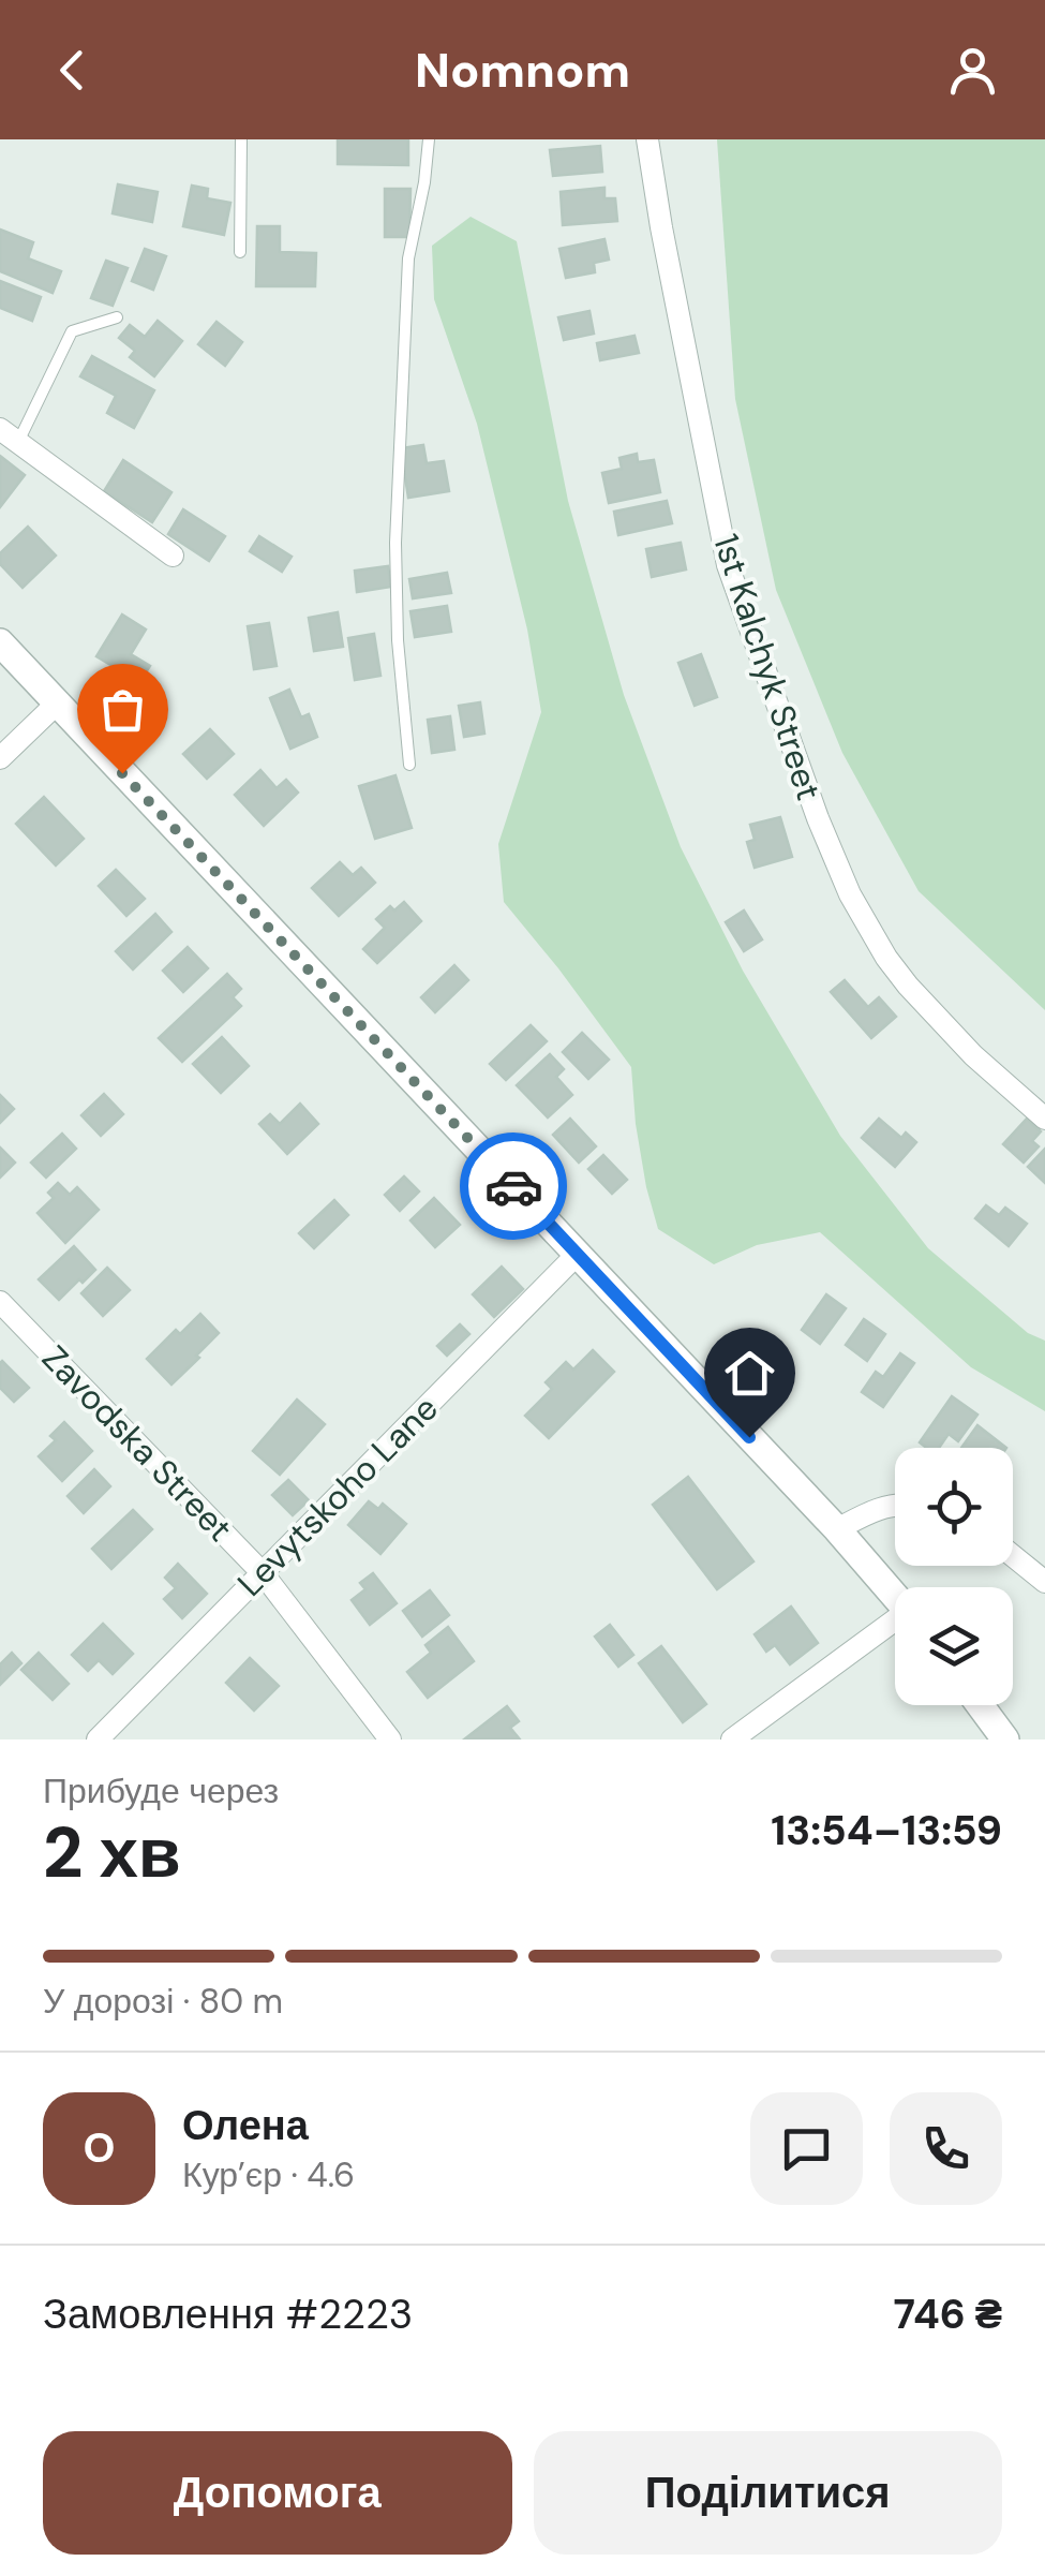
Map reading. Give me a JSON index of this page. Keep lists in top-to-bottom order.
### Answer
{
  "streets": {
    "street": ["1st Kalchyk Street", "Zavodska Street", "Levytskoho Lane"]
  },
  "crossings": [
    ["Zavodska Street", "Levytskoho Lane"]
  ],
  "page": {
    "header": "Nomnom",
    "heading": ["2 хв", "Прибуде через", "13:54–13:59"],
    "panel": [
      "Олена",
      "Кур’єр · 4.6",
      "Замовлення #2223",
      "746 ₴"
    ],
    "bar": "У дорозі · 80 m",
    "round": "О",
    "buttons": ["Допомога", "Поділитися"]
  }
}
